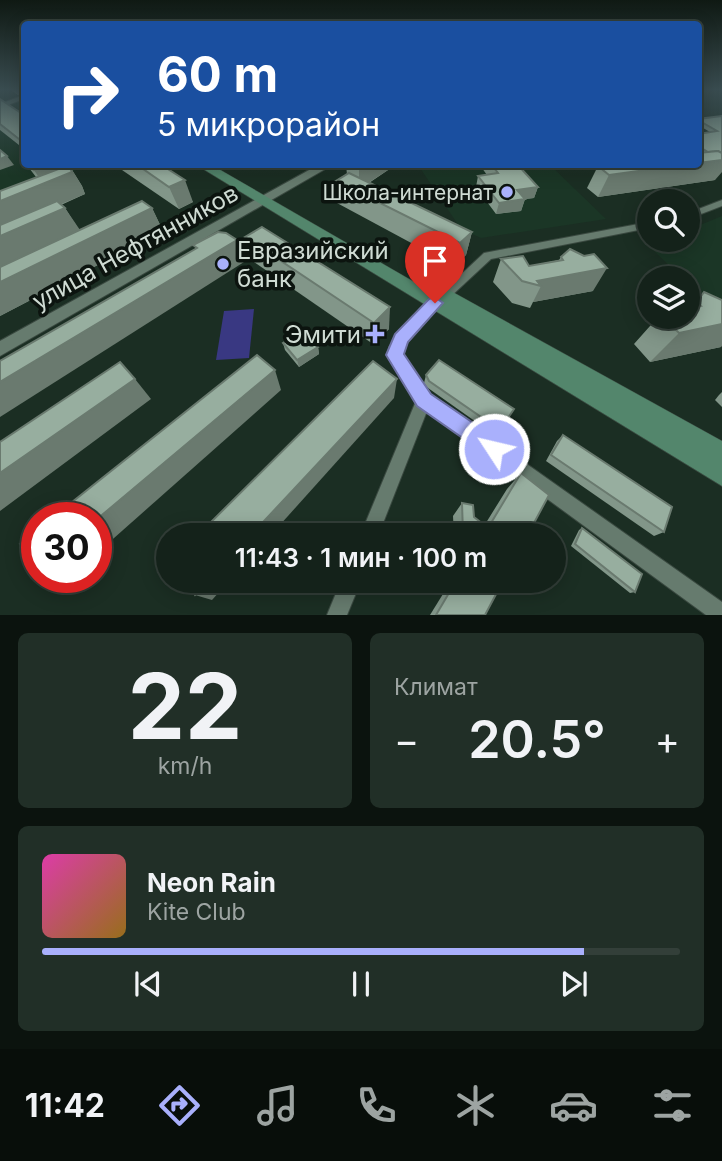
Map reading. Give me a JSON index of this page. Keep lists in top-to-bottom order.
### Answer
{
  "streets": {
    "street": ["улица Нефтянников"]
  },
  "places": {
    "other": ["Школа-интернат", "Евразийский банк"],
    "health": ["Эмити"]
  },
  "page": {
    "turn": ["60 m", "5 микрорайон"],
    "limit": "30",
    "trip": "11:43 · 1 мин · 100 m",
    "tile": [
      ["22", "km/h"],
      "Климат"
    ],
    "heat": ["−", "20.5°", "+"],
    "song": ["Neon Rain", "Kite Club"],
    "tabs": "11:42"
  }
}
